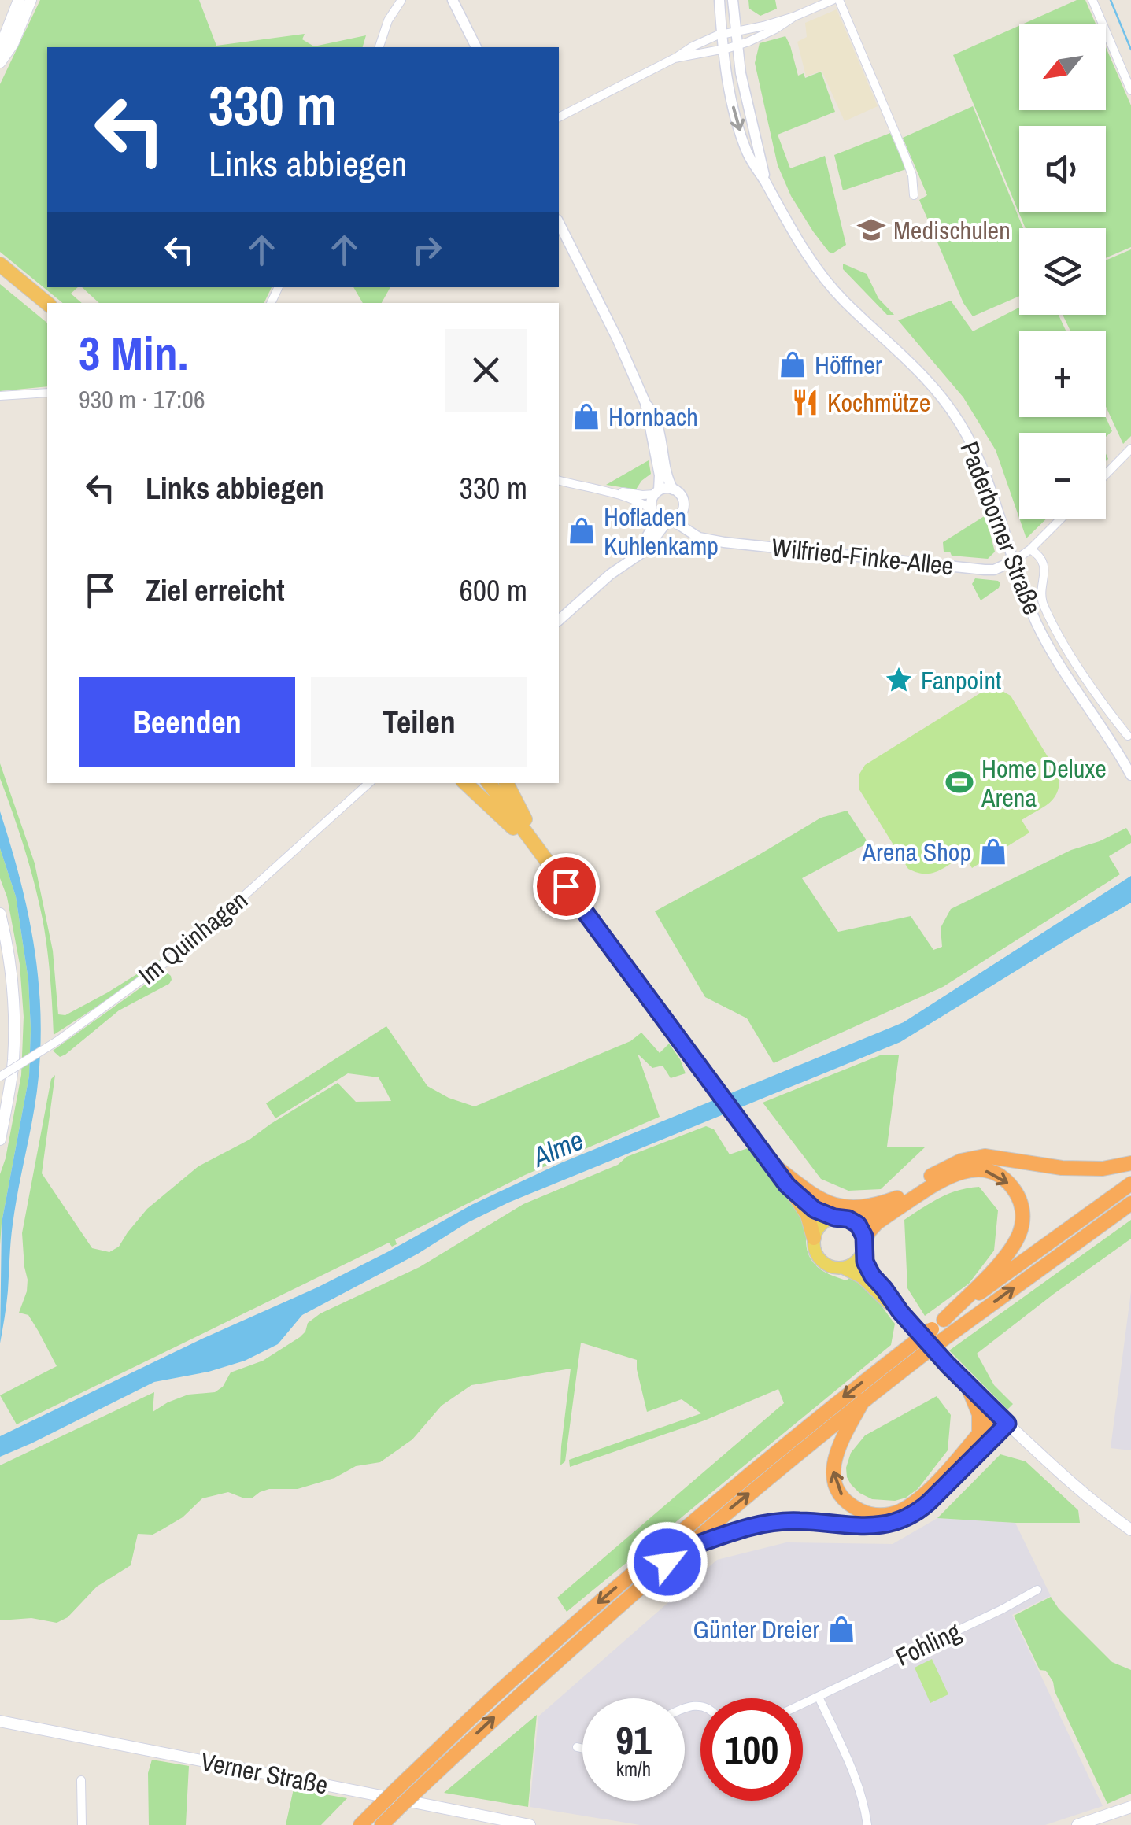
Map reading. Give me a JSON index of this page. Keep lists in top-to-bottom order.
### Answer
{
  "streets": {
    "main road": ["Verner Straße"],
    "street": [
      "Paderborner Straße",
      "Wilfried-Finke-Allee",
      "Im Quinhagen",
      "Fohling"
    ]
  },
  "crossings": [
    ["Paderborner Straße", "Wilfried-Finke-Allee"]
  ],
  "water": ["Alme"],
  "places": {
    "school or university": ["Medischulen"],
    "shop": [
      "Höffner",
      "Hornbach",
      "Hofladen Kuhlenkamp",
      "Arena Shop",
      "Günter Dreier"
    ],
    "restaurant": ["Kochmütze"],
    "place": ["Fanpoint"],
    "sports": ["Home Deluxe Arena"]
  },
  "north": "bottom left",
  "page": {
    "map_buttons": ["+", "−"],
    "turn": ["330 m", "Links abbiegen"],
    "heading": ["3 Min.", "930 m · 17:06"],
    "list": [
      {
        "name": "Links abbiegen",
        "value": "330 m"
      },
      {
        "name": "Ziel erreicht",
        "value": "600 m"
      }
    ],
    "buttons": ["Beenden", "Teilen"],
    "speed": "91 km/h",
    "limit": "100"
  }
}
